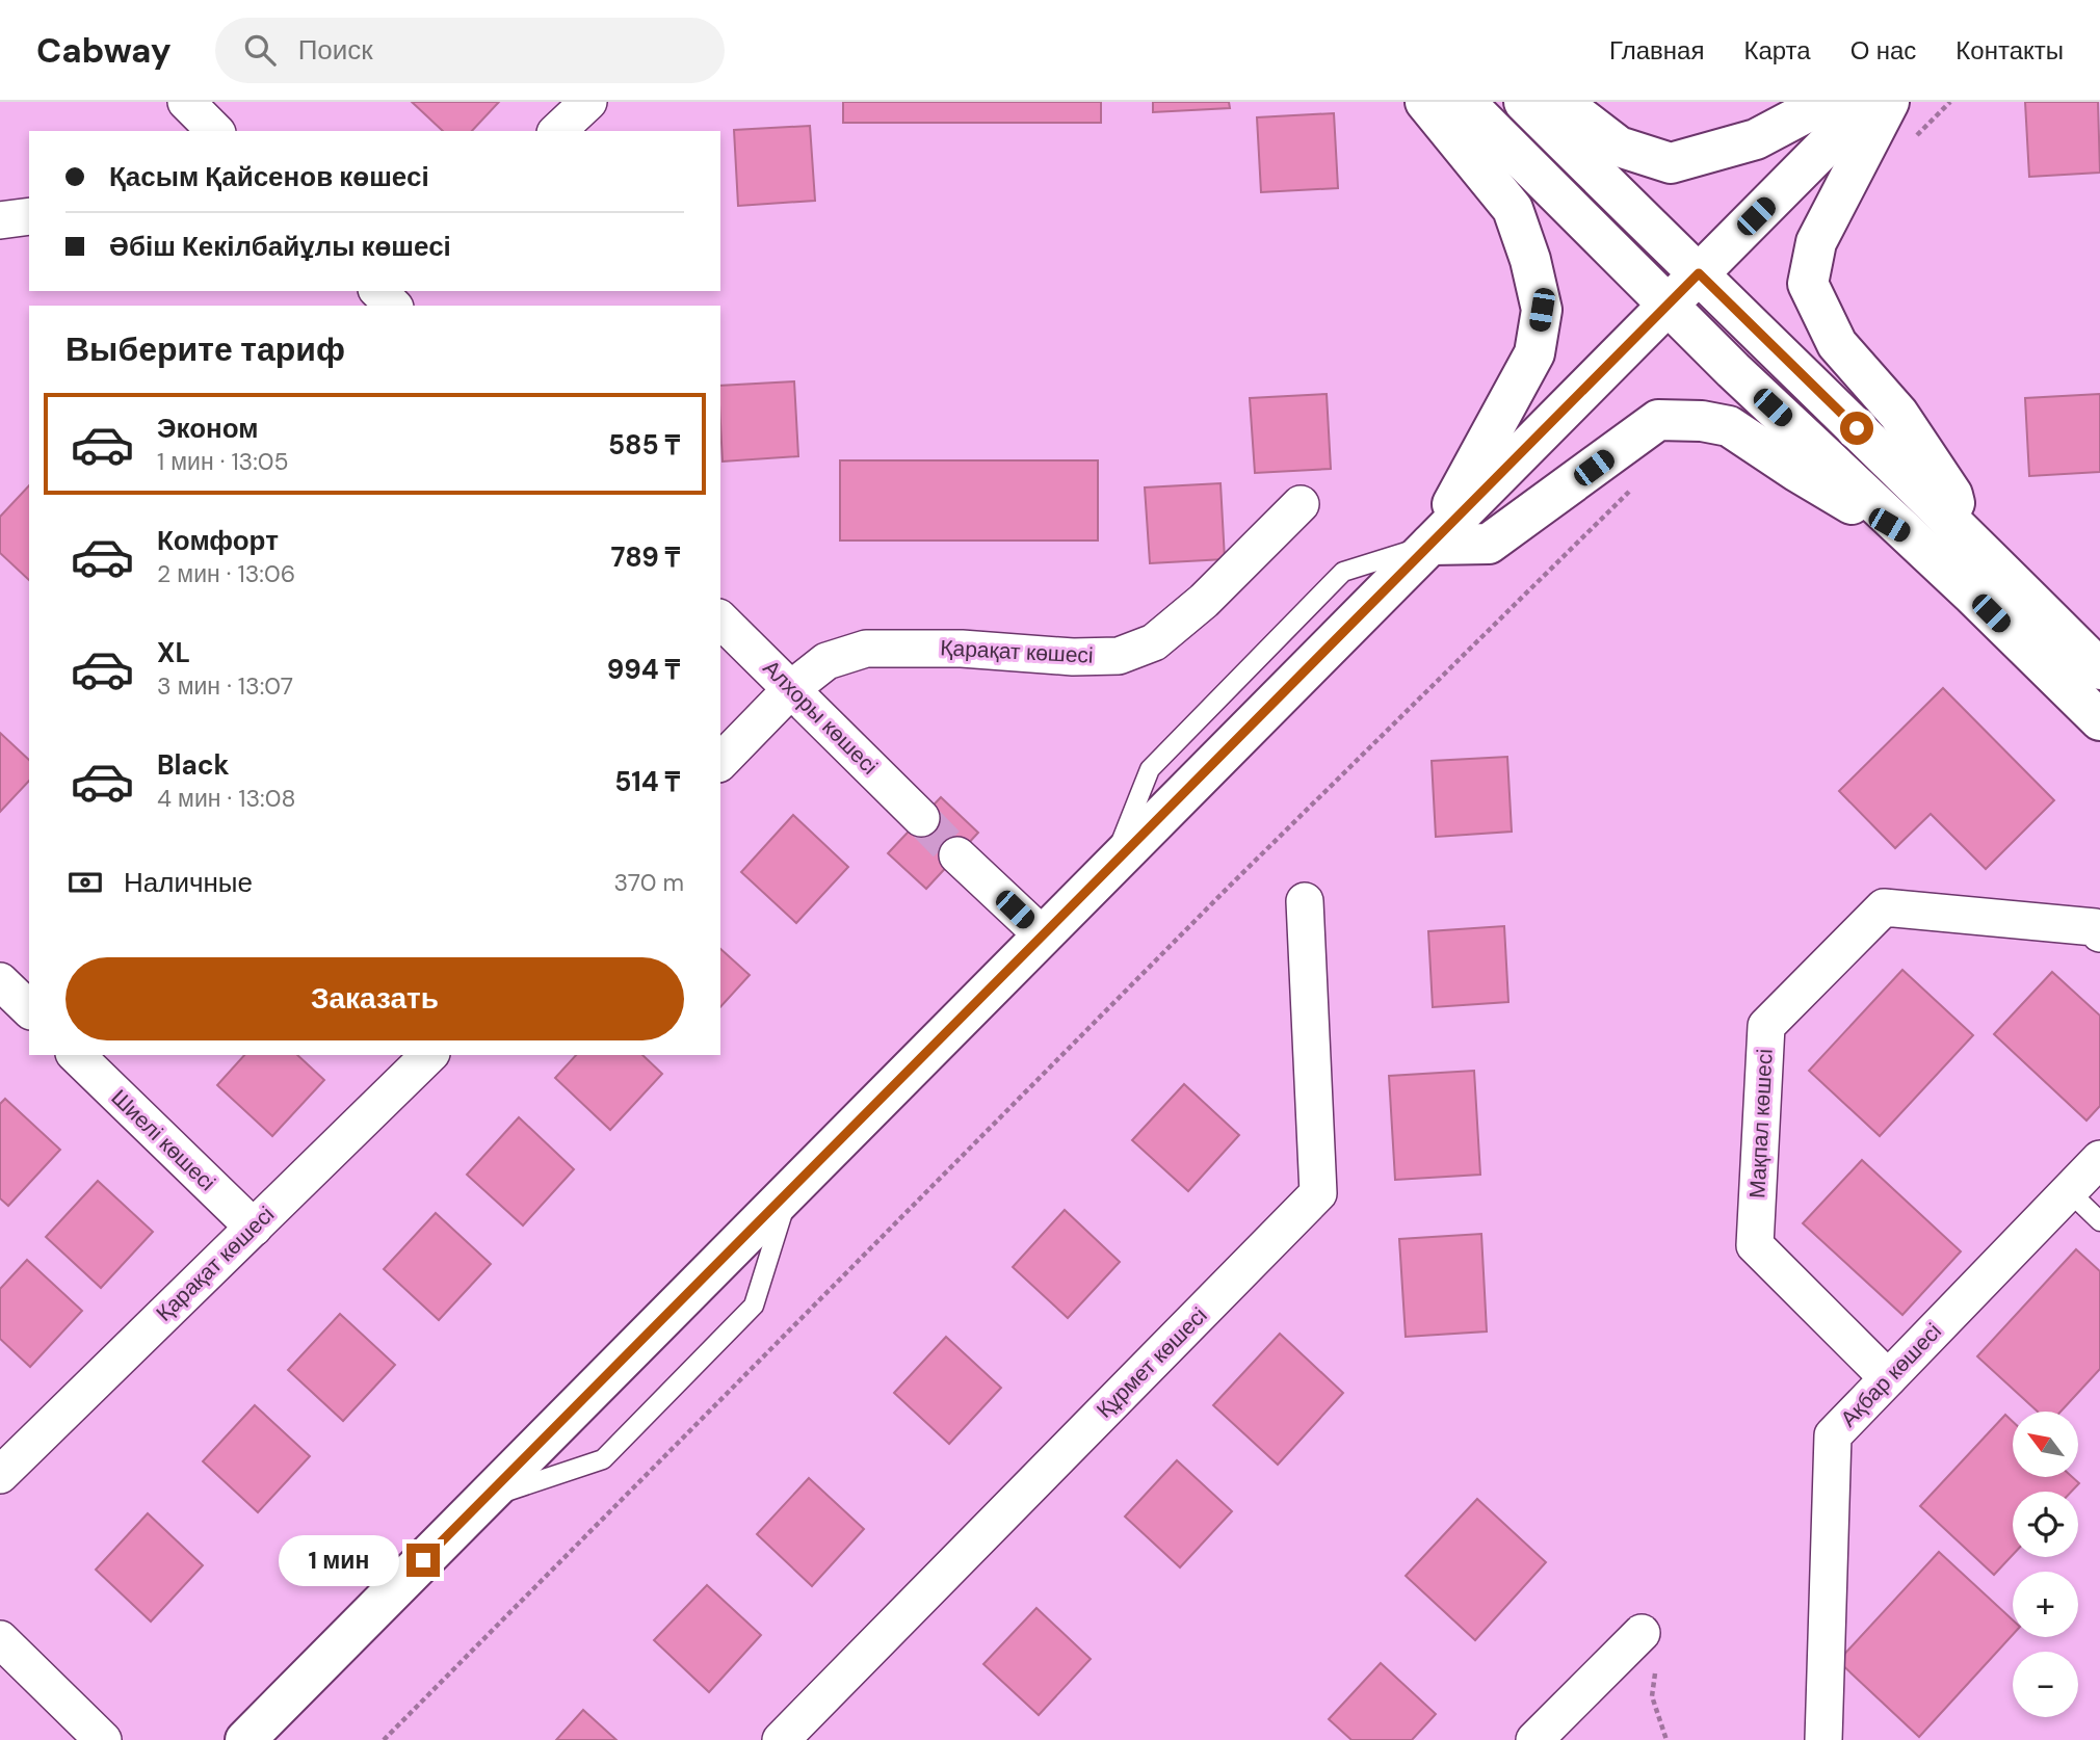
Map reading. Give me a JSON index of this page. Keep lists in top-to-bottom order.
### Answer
{
  "streets": {
    "street": [
      "Қарақат көшесі",
      "Алхоры көшесі",
      "Мақпал көшесі",
      "Шиелі көшесі",
      "Құрмет көшесі",
      "Ақбар көшесі"
    ]
  },
  "crossings": [
    ["Қарақат көшесі", "Алхоры көшесі"],
    ["Қарақат көшесі", "Шиелі көшесі"],
    ["Мақпал көшесі", "Ақбар көшесі"]
  ],
  "north": "top left",
  "page": {
    "header": "Cabway",
    "search": "Поиск",
    "nav": [
      "Главная",
      "Карта",
      "О нас",
      "Контакты"
    ],
    "banner": ["Қасым Қайсенов көшесі", "Әбіш Кекілбайұлы көшесі"],
    "heading": "Выберите тариф",
    "list": [
      {
        "name": "Эконом",
        "note": "1 мин · 13:05",
        "value": "585 ₸"
      },
      {
        "name": "Комфорт",
        "note": "2 мин · 13:06",
        "value": "789 ₸"
      },
      {
        "name": "XL",
        "note": "3 мин · 13:07",
        "value": "994 ₸"
      },
      {
        "name": "Black",
        "note": "4 мин · 13:08",
        "value": "514 ₸"
      }
    ],
    "pay": ["Наличные", "370 m"],
    "buttons": "Заказать",
    "map_buttons": ["+", "−"],
    "bubble": "1 мин"
  }
}
